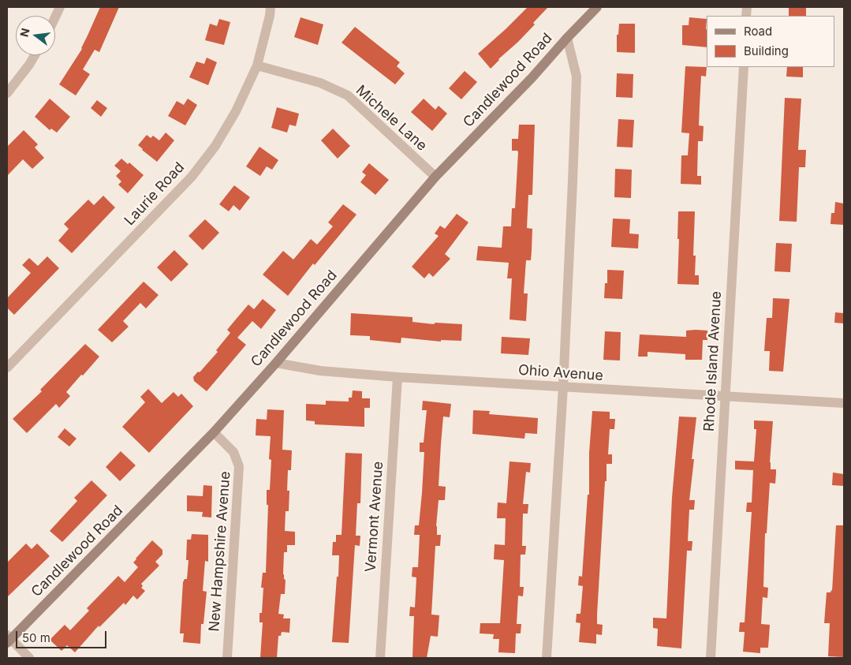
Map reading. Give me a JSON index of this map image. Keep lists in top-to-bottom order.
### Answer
{
  "streets": {
    "street": [
      "Candlewood Road",
      "Michele Lane",
      "Laurie Road",
      "Rhode Island Avenue",
      "Ohio Avenue",
      "Vermont Avenue",
      "New Hampshire Avenue"
    ]
  },
  "crossings": [
    ["Candlewood Road", "Michele Lane"],
    ["Candlewood Road", "Ohio Avenue"],
    ["Candlewood Road", "New Hampshire Avenue"],
    ["Michele Lane", "Laurie Road"],
    ["Rhode Island Avenue", "Ohio Avenue"],
    ["Ohio Avenue", "Vermont Avenue"]
  ],
  "legend": ["Road", "Building"],
  "scale_bar": "50 m",
  "north": "left"
}
